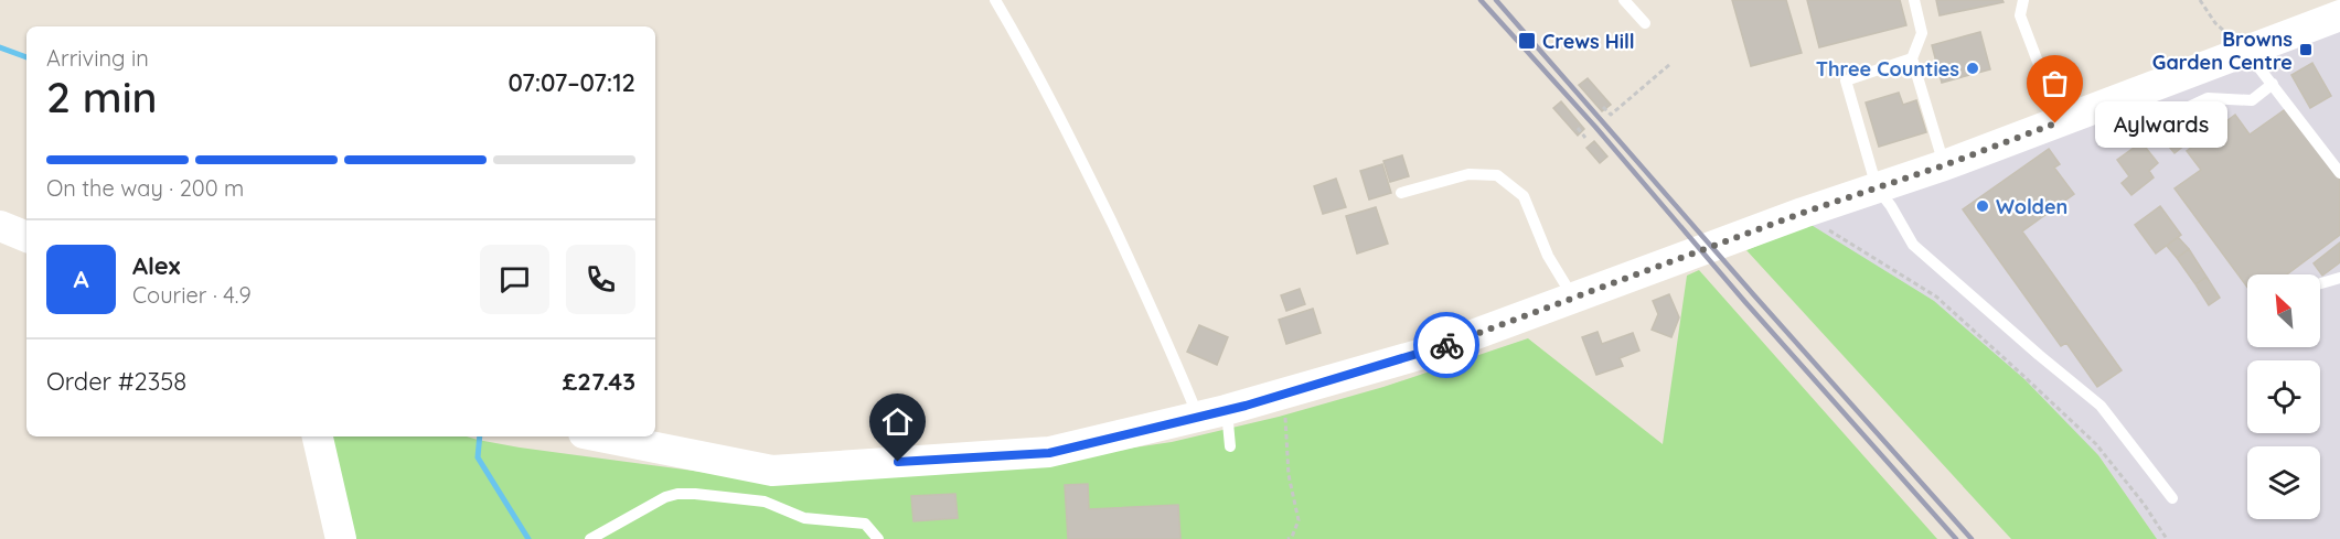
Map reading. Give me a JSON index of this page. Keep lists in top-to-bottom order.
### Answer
{
  "places": {
    "transit": ["Crews Hill", "Browns Garden Centre"],
    "other": ["Three Counties", "Aylwards", "Wolden"]
  },
  "north": "top left",
  "page": {
    "heading": ["2 min", "Arriving in", "07:07–07:12"],
    "panel": [
      "Alex",
      "Courier · 4.9",
      "Order #2358",
      "£27.43"
    ],
    "bubble": "Aylwards",
    "bar": "On the way · 200 m",
    "round": "A"
  }
}
